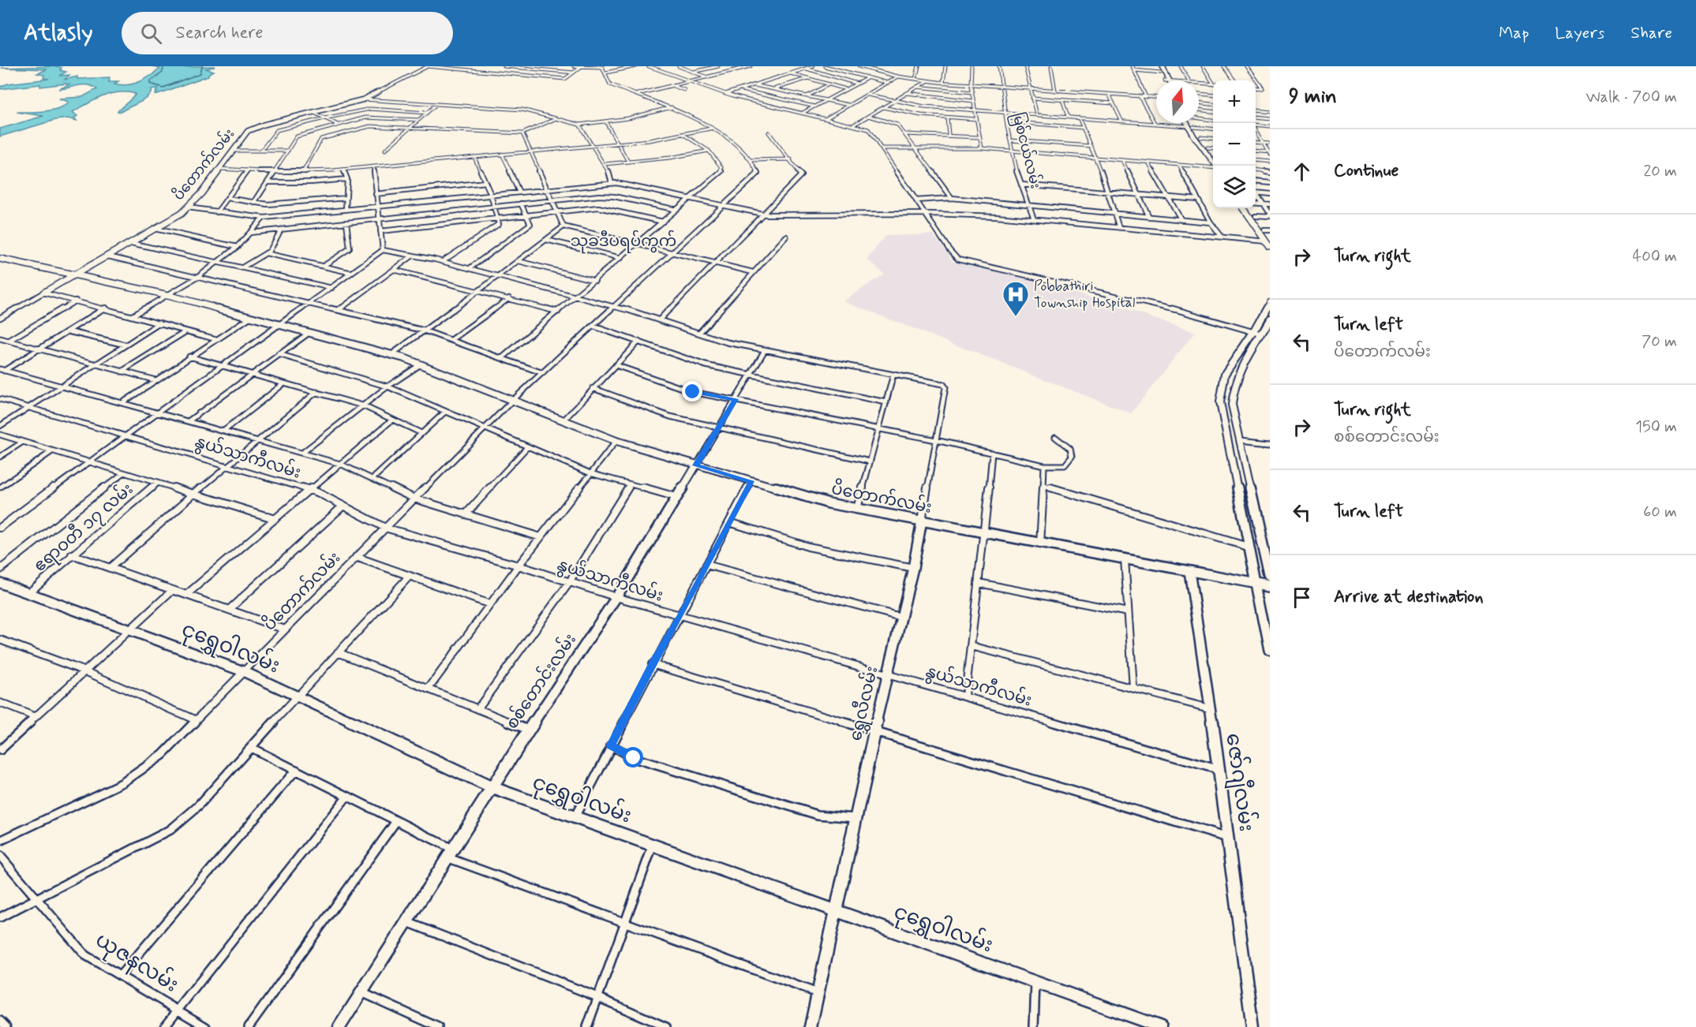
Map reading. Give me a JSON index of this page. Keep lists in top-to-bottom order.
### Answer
{
  "streets": {
    "street": [
      "မြစ်ငယ်လမ်း",
      "ပိတောက်လမ်း",
      "နွယ်သာကီလမ်း",
      "ဧရာဝတီ ၁၇ လမ်း",
      "ငုရွှေဝါလမ်း",
      "စစ်တောင်းလမ်း",
      "ရွှေလီလမ်း",
      "ဇော်ဂျီလမ်း",
      "ယုဇနလမ်း"
    ]
  },
  "crossings": [
    ["ပိတောက်လမ်း", "နွယ်သာကီလမ်း"],
    ["ပိတောက်လမ်း", "ငုရွှေဝါလမ်း"],
    ["ပိတောက်လမ်း", "စစ်တောင်းလမ်း"],
    ["ပိတောက်လမ်း", "ရွှေလီလမ်း"],
    ["ပိတောက်လမ်း", "ဇော်ဂျီလမ်း"],
    ["နွယ်သာကီလမ်း", "စစ်တောင်းလမ်း"],
    ["နွယ်သာကီလမ်း", "ရွှေလီလမ်း"],
    ["နွယ်သာကီလမ်း", "ဇော်ဂျီလမ်း"],
    ["ဧရာဝတီ ၁၇ လမ်း", "ငုရွှေဝါလမ်း"],
    ["ငုရွှေဝါလမ်း", "စစ်တောင်းလမ်း"],
    ["ငုရွှေဝါလမ်း", "ရွှေလီလမ်း"]
  ],
  "districts": ["သုခဒီပရပ်ကွက်"],
  "places": {
    "hospital": ["Pobbathiri Township Hospital"]
  },
  "north": "top",
  "page": {
    "header": "Atlasly",
    "search": "Search here",
    "nav": ["Map", "Layers", "Share"],
    "heading": ["9 min", "Walk · 700 m"],
    "map_buttons": ["+", "−"],
    "list": [
      ["Continue", "20 m"],
      ["Turn right", "400 m"],
      ["Turn left", "ပိတောက်လမ်း", "70 m"],
      ["Turn right", "စစ်တောင်းလမ်း", "150 m"],
      ["Turn left", "60 m"],
      "Arrive at destination"
    ]
  }
}
